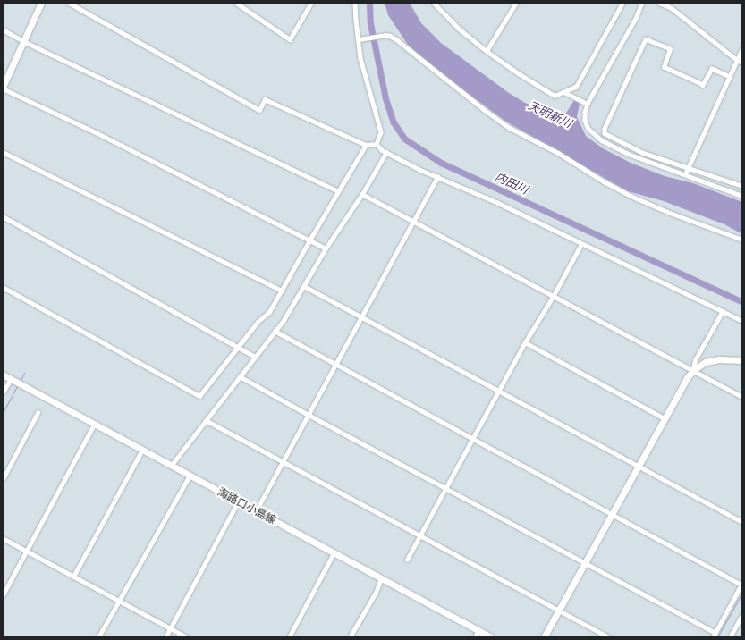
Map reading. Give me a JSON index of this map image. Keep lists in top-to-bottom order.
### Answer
{
  "streets": {
    "main road": ["海路口小島線"]
  },
  "water": ["天明新川", "内田川"]
}
